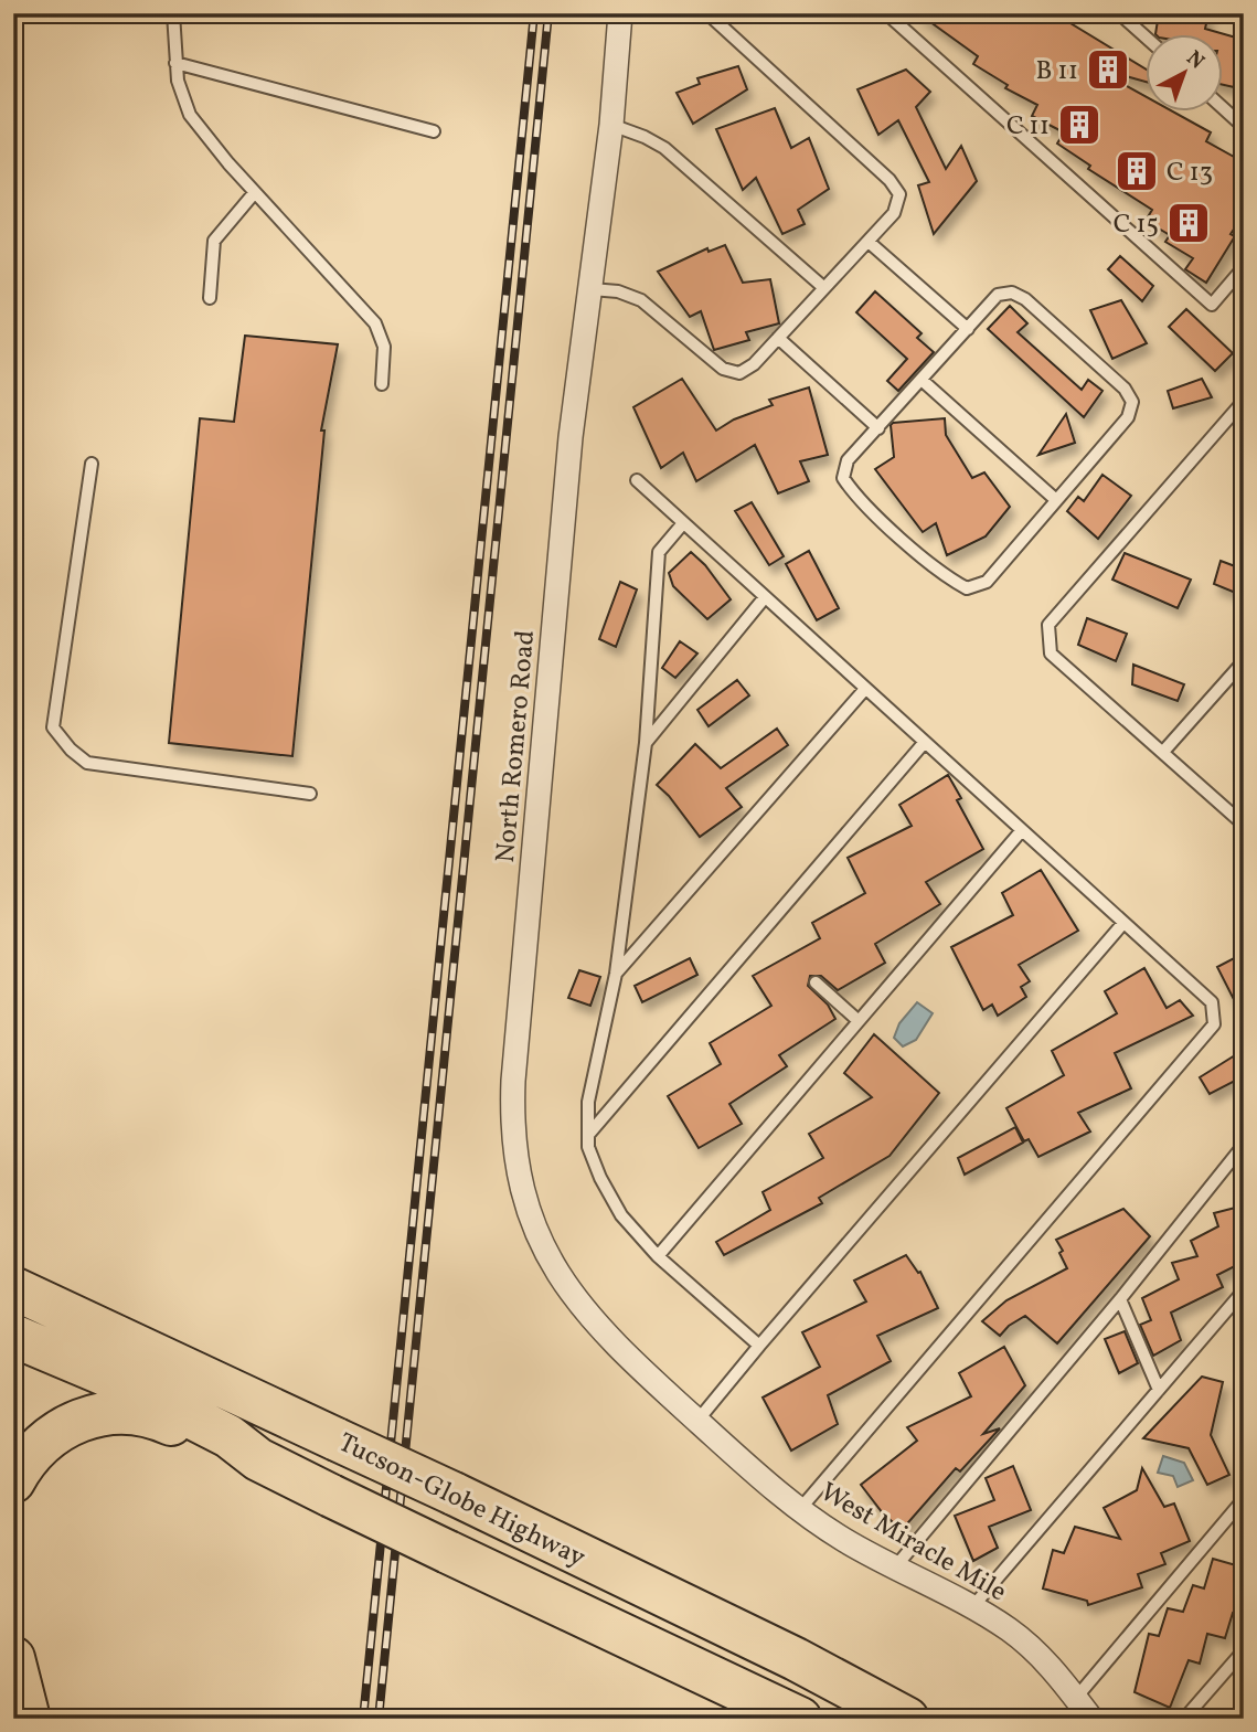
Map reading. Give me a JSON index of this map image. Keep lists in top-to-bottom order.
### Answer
{
  "streets": {
    "highway": ["Tucson-Globe Highway"],
    "street": ["North Romero Road", "West Miracle Mile"]
  },
  "crossings": [
    ["North Romero Road", "West Miracle Mile"]
  ],
  "places": {
    "building": [
      "B 11",
      "C 11",
      "C 13",
      "C 15"
    ]
  },
  "north": "top right"
}
